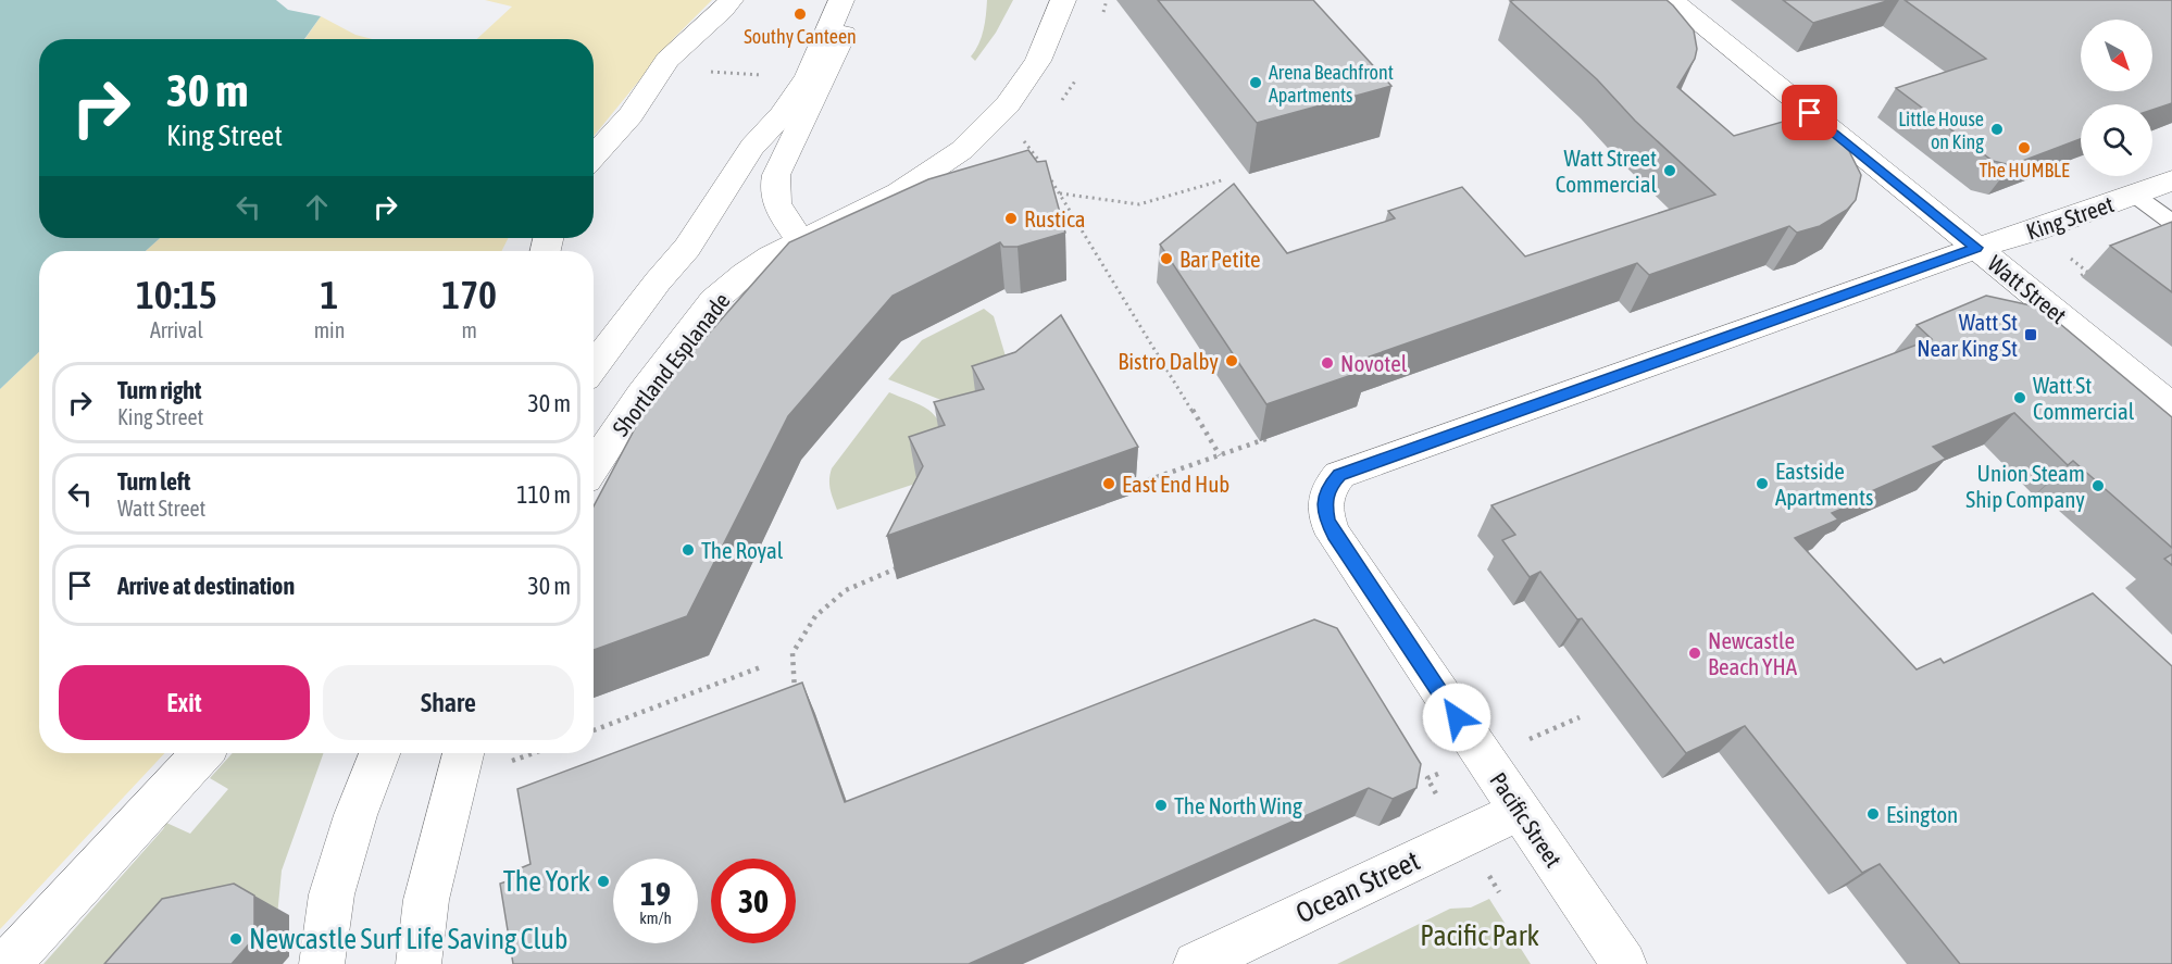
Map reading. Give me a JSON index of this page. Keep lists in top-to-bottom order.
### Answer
{
  "streets": {
    "street": [
      "King Street",
      "Watt Street",
      "Shortland Esplanade",
      "Pacific Street",
      "Ocean Street"
    ]
  },
  "crossings": [
    ["King Street", "Watt Street"],
    ["King Street", "Pacific Street"],
    ["Pacific Street", "Ocean Street"]
  ],
  "parks": ["Pacific Park"],
  "places": {
    "other": [
      "Southy Canteen",
      "Arena Beachfront Apartments",
      "Little House on King",
      "The HUMBLE",
      "Watt Street Commercial",
      "Rustica",
      "Bar Petite",
      "Bistro Dalby",
      "Novotel",
      "Watt St Commercial",
      "East End Hub",
      "Eastside Apartments",
      "Union Steam Ship Company",
      "The Royal",
      "Newcastle Beach YHA",
      "The North Wing",
      "Esington",
      "The York",
      "Newcastle Surf Life Saving Club"
    ],
    "transit": ["Watt St Near King St"]
  },
  "north": "bottom right",
  "page": {
    "turn": ["30 m", "King Street"],
    "eta": [
      "10:15",
      "Arrival",
      "1",
      "min",
      "170",
      "m"
    ],
    "list": [
      {
        "name": "Turn right",
        "note": "King Street",
        "value": "30 m"
      },
      {
        "name": "Turn left",
        "note": "Watt Street",
        "value": "110 m"
      },
      {
        "name": "Arrive at destination",
        "value": "30 m"
      }
    ],
    "buttons": ["Exit", "Share"],
    "speed": "19 km/h",
    "limit": "30"
  }
}
